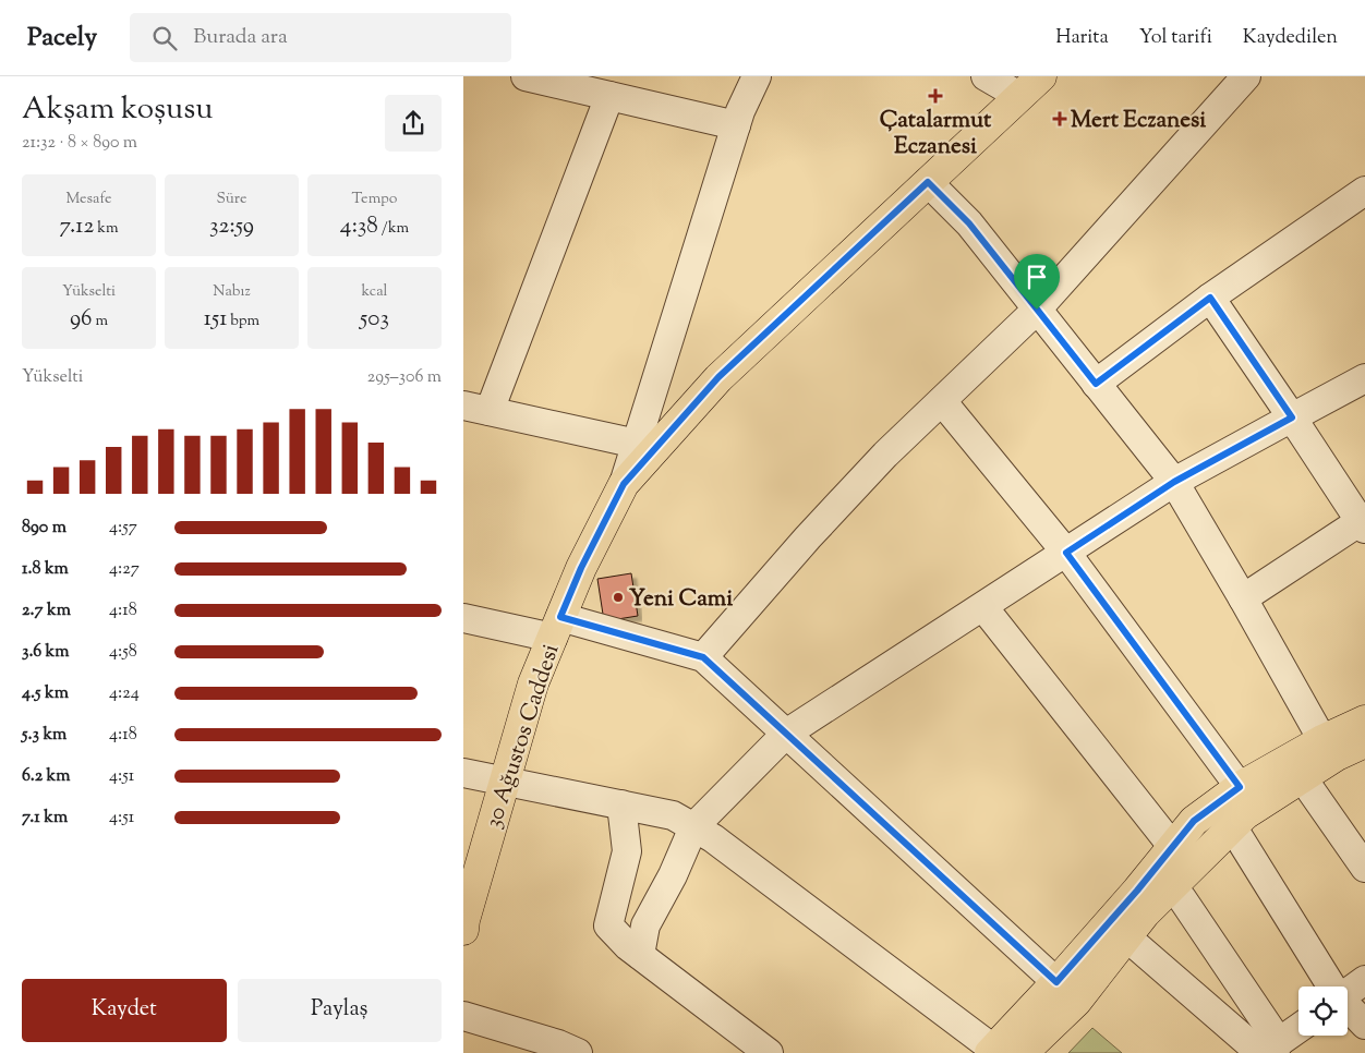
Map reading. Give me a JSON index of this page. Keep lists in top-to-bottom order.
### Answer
{
  "streets": {
    "main road": ["30 Ağustos Caddesi"]
  },
  "places": {
    "health": ["Çatalarmut Eczanesi", "Mert Eczanesi"],
    "other": ["Yeni Cami"]
  },
  "page": {
    "header": "Pacely",
    "search": "Burada ara",
    "nav": ["Harita", "Yol tarifi", "Kaydedilen"],
    "heading": ["Akşam koşusu", "21:32 · 8 × 890 m"],
    "stats": [
      ["Mesafe", "7.12 km"],
      ["Süre", "32:59"],
      ["Tempo", "4:38 /km"],
      ["Yükselti", "96 m"],
      ["Nabız", "151 bpm"],
      ["kcal", "503"]
    ],
    "chart": ["Yükselti", "295–306 m"],
    "list": [
      {
        "name": "890 m",
        "note": "4:57"
      },
      {
        "name": "1.8 km",
        "note": "4:27"
      },
      {
        "name": "2.7 km",
        "note": "4:18"
      },
      {
        "name": "3.6 km",
        "note": "4:58"
      },
      {
        "name": "4.5 km",
        "note": "4:24"
      },
      {
        "name": "5.3 km",
        "note": "4:18"
      },
      {
        "name": "6.2 km",
        "note": "4:51"
      },
      {
        "name": "7.1 km",
        "note": "4:51"
      }
    ],
    "buttons": ["Kaydet", "Paylaş"]
  }
}
